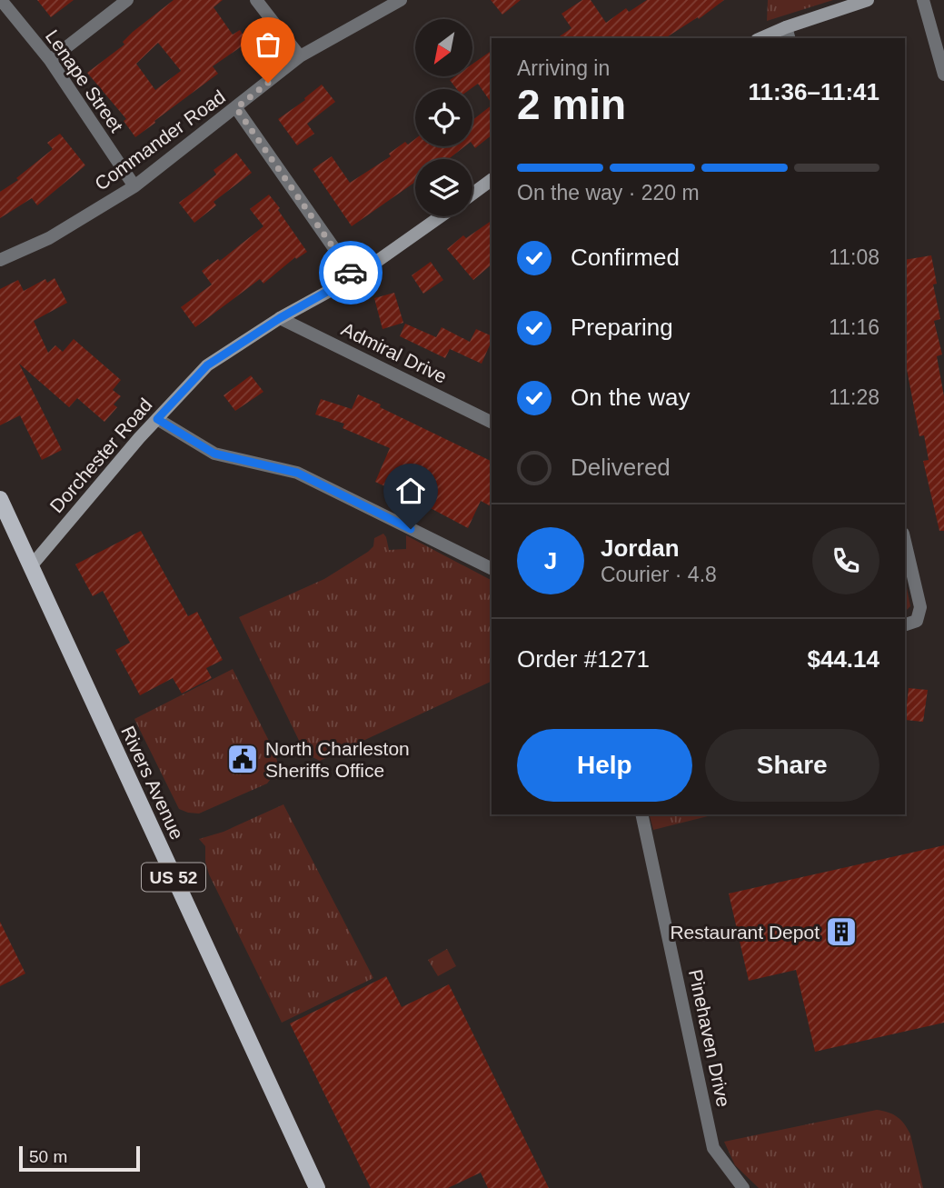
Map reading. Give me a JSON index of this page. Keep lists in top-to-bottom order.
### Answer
{
  "streets": {
    "main road": ["Dorchester Road", "Rivers Avenue", "US 52"],
    "street": [
      "Lenape Street",
      "Commander Road",
      "Admiral Drive",
      "Pinehaven Drive"
    ]
  },
  "crossings": [
    ["Lenape Street", "Commander Road"],
    ["Admiral Drive", "Dorchester Road"],
    ["Dorchester Road", "Rivers Avenue"]
  ],
  "places": {
    "public building": ["North Charleston Sheriffs Office"],
    "building": ["Restaurant Depot"]
  },
  "scale_bar": "50 m",
  "north": "bottom left",
  "page": {
    "heading": ["2 min", "Arriving in", "11:36–11:41"],
    "panel": [
      "Jordan",
      "Courier · 4.8",
      "Order #1271",
      "$44.14"
    ],
    "bar": "On the way · 220 m",
    "list": [
      ["Confirmed", "11:08"],
      ["Preparing", "11:16"],
      ["On the way", "11:28"],
      "Delivered"
    ],
    "round": "J",
    "buttons": ["Help", "Share"],
    "scale": "50 m"
  }
}
